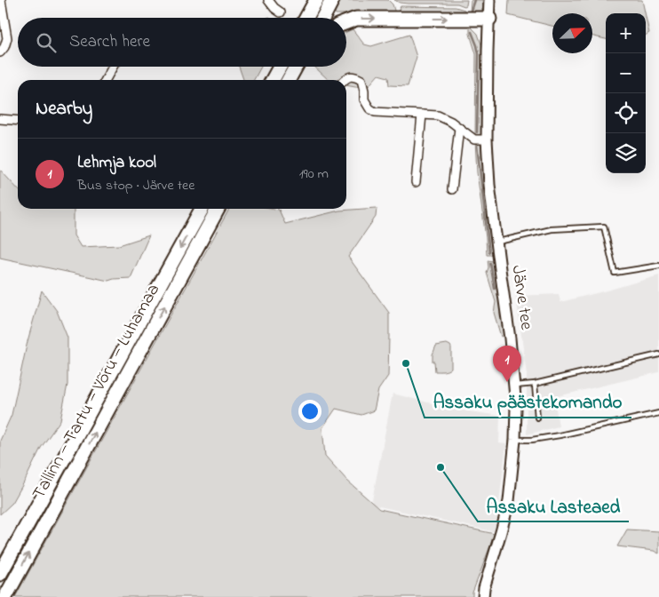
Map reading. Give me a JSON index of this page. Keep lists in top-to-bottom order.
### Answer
{
  "streets": {
    "highway": ["Tallinn — Tartu — Võru — Luhamaa"],
    "street": ["Järve tee"]
  },
  "places": ["Assaku päästekomando", "Assaku Lasteaed"],
  "north": "top right",
  "page": {
    "map_buttons": ["+", "−"],
    "search": "Search here",
    "heading": "Nearby",
    "list": [
      {
        "mark": "1",
        "name": "Lehmja kool",
        "note": "Bus stop · Järve tee",
        "value": "190 m"
      }
    ],
    "pins": "1"
  }
}
